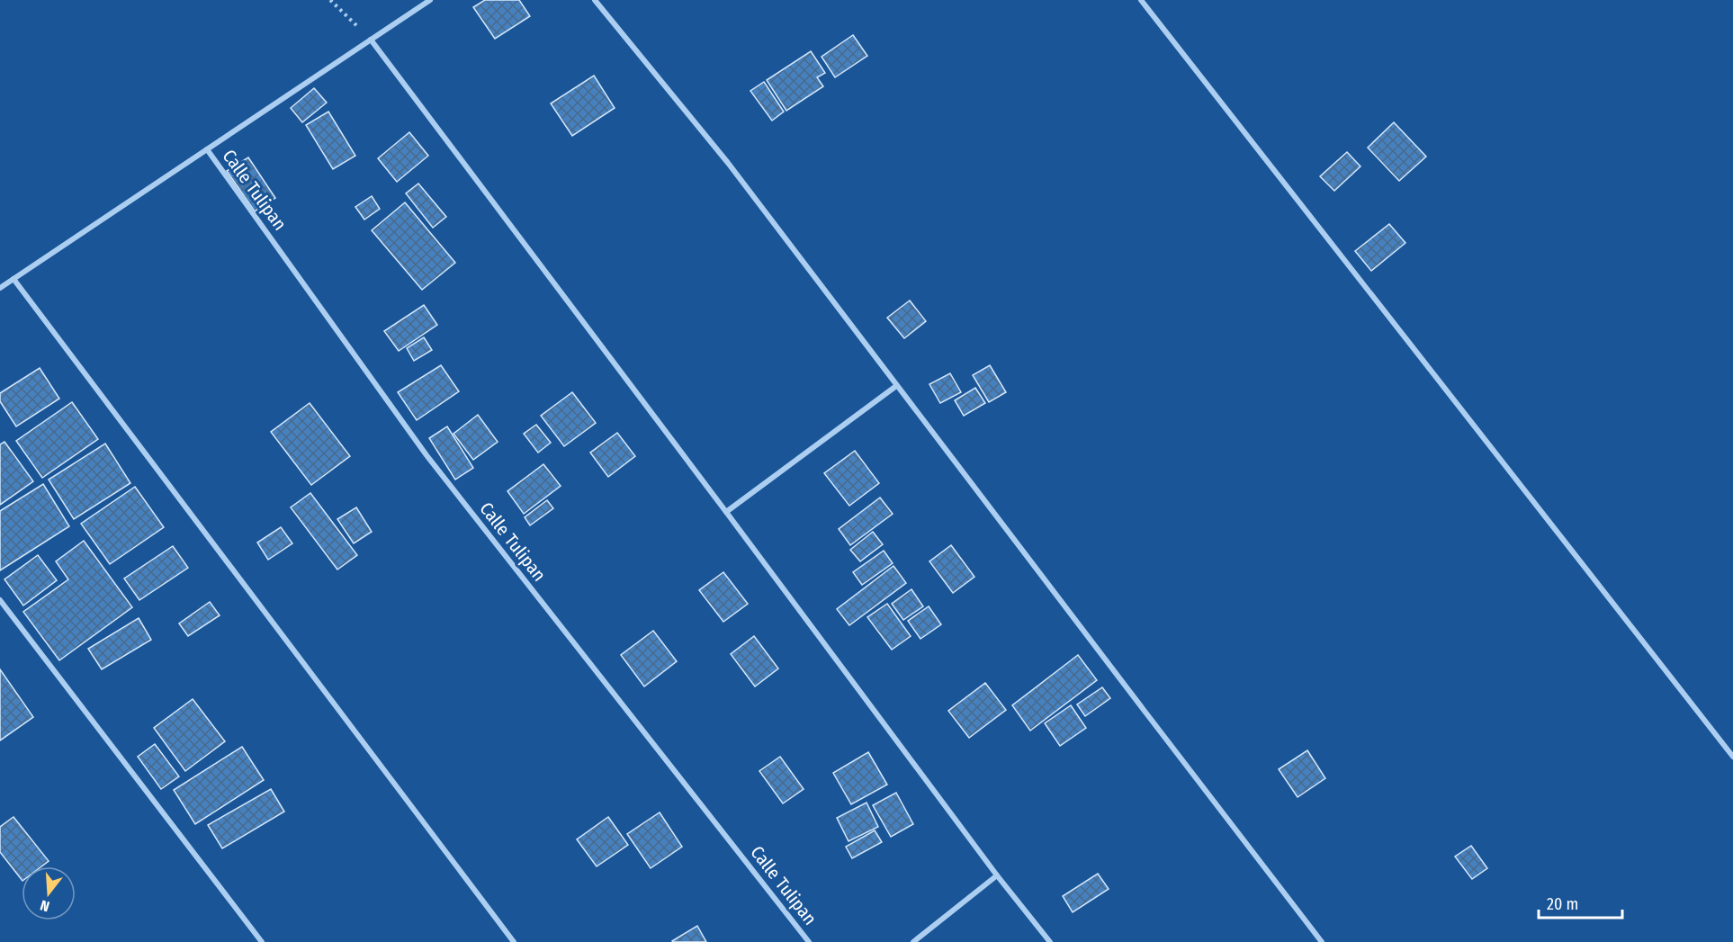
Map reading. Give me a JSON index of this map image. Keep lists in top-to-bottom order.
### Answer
{
  "streets": {
    "street": ["Calle Tulipan"]
  },
  "scale_bar": "20 m",
  "north": "bottom"
}
